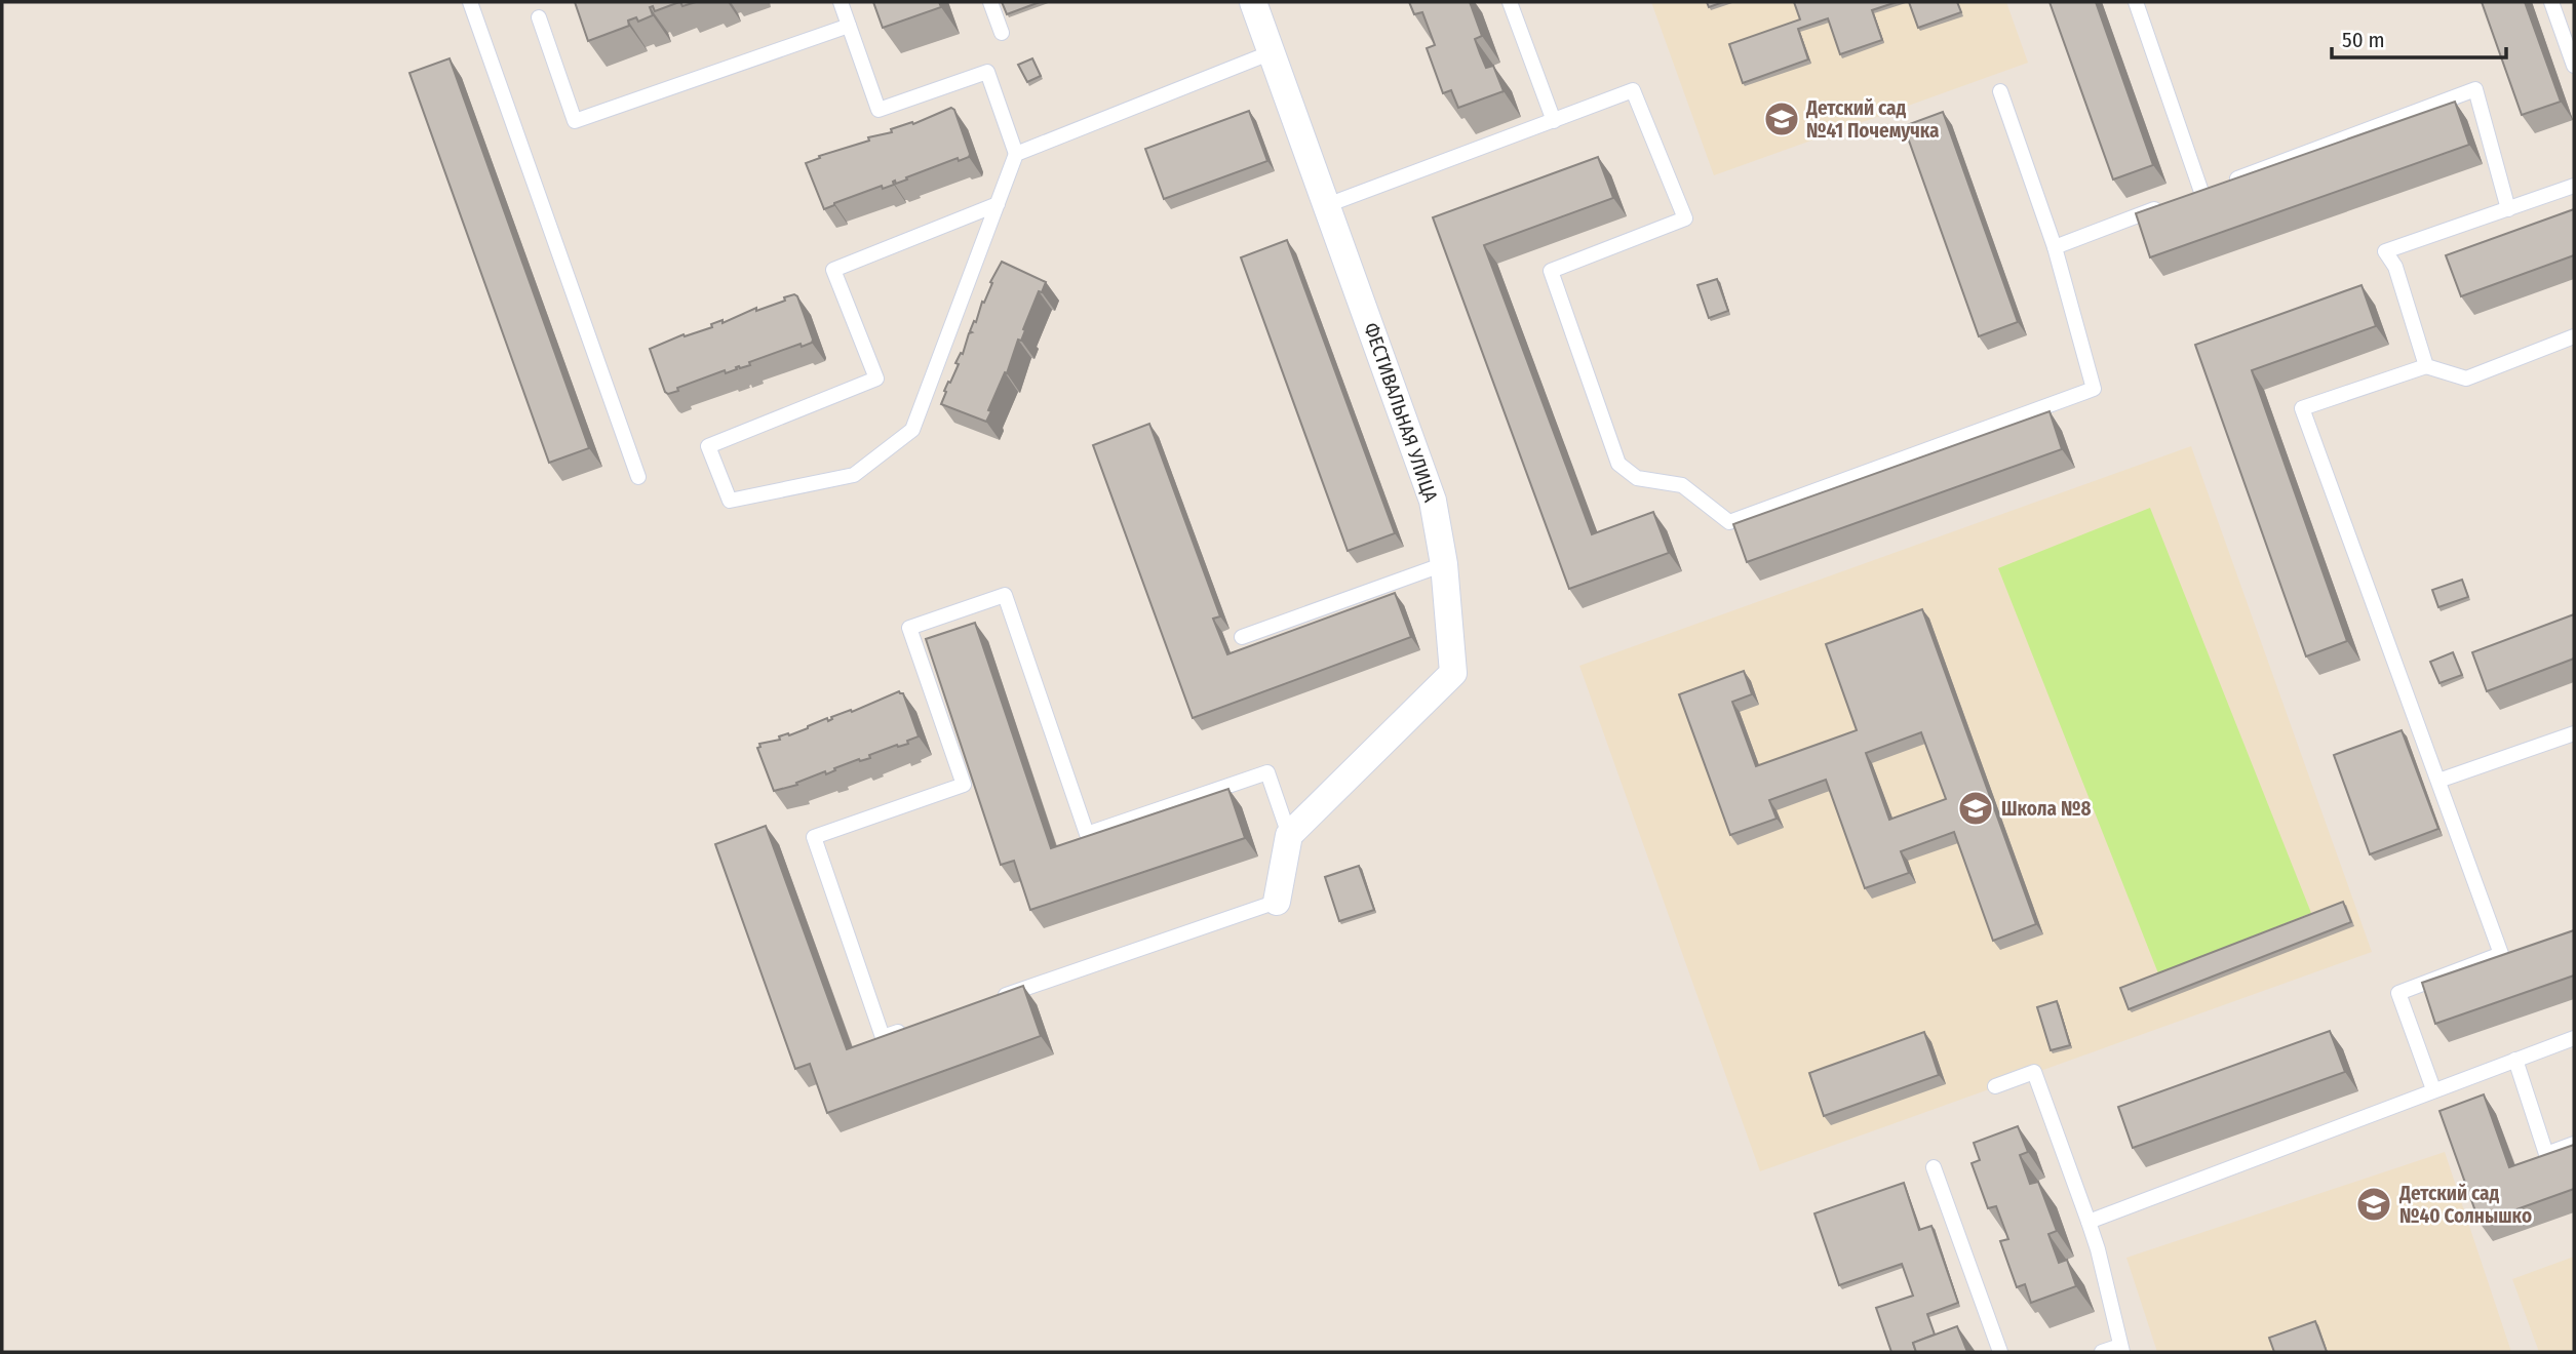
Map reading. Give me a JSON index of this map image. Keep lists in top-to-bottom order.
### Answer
{
  "streets": {
    "street": ["ФЕСТИВАЛЬНАЯ УЛИЦА"]
  },
  "places": {
    "school or university": ["Детский сад №41 Почемучка", "Школа №8", "Детский сад №40 Солнышко"]
  },
  "scale_bar": "50 m"
}
